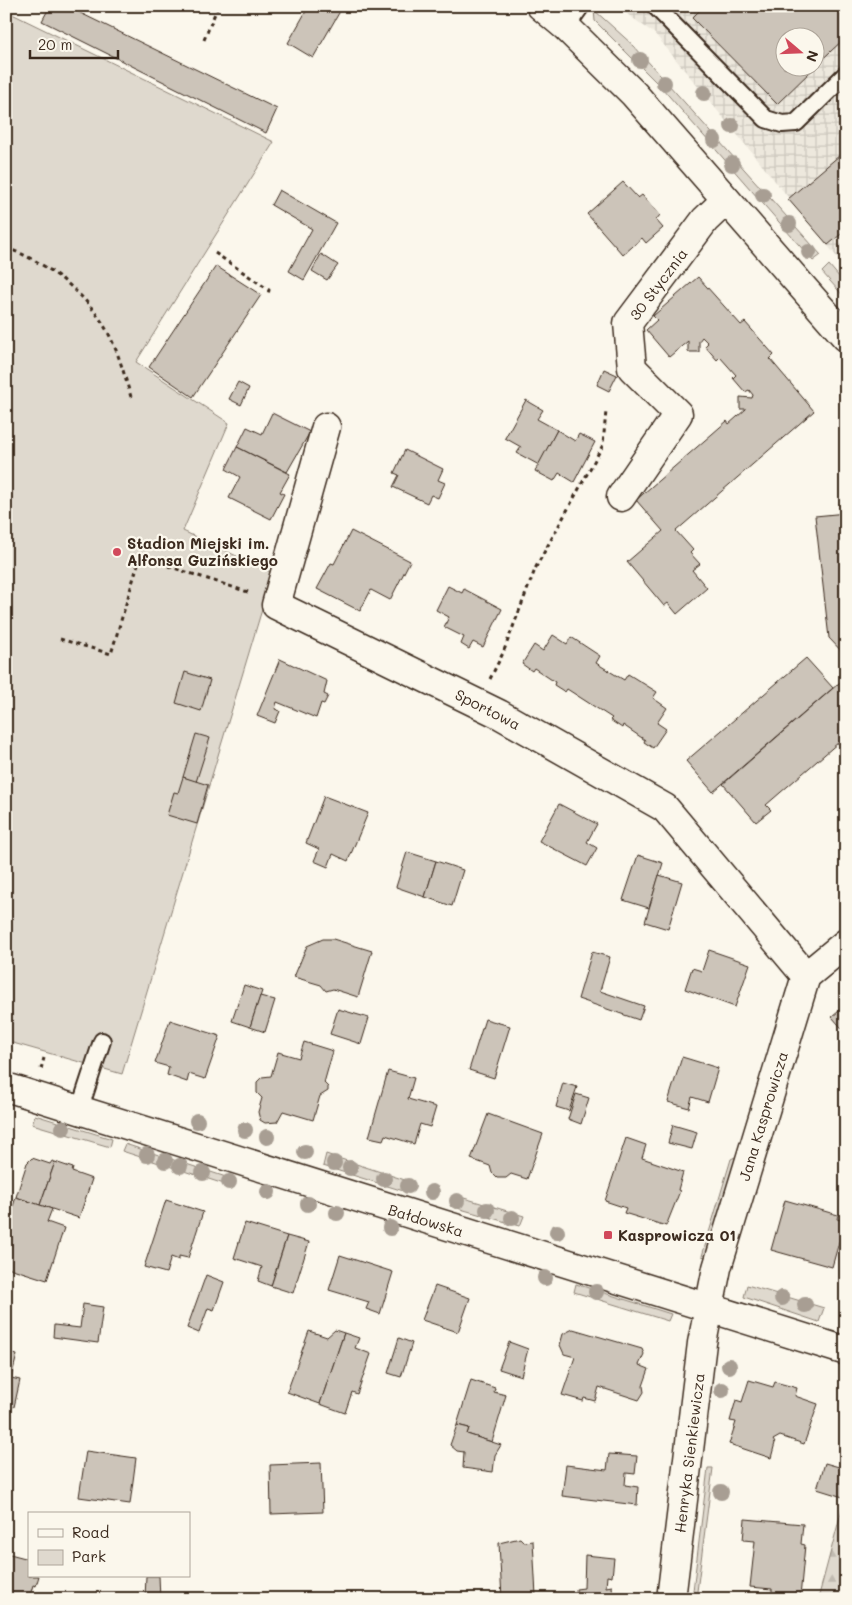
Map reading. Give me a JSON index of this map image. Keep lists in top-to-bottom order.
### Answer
{
  "streets": {
    "street": [
      "30 Stycznia",
      "Sportowa",
      "Jana Kasprowicza",
      "Bałdowska",
      "Henryka Sienkiewicza"
    ]
  },
  "crossings": [
    ["Sportowa", "Jana Kasprowicza"],
    ["Jana Kasprowicza", "Bałdowska"],
    ["Jana Kasprowicza", "Henryka Sienkiewicza"],
    ["Bałdowska", "Henryka Sienkiewicza"]
  ],
  "places": {
    "other": ["Stadion Miejski im. Alfonsa Guzińskiego"],
    "transit": ["Kasprowicza 01"]
  },
  "legend": ["Road", "Park"],
  "scale_bar": "20 m",
  "north": "right"
}
